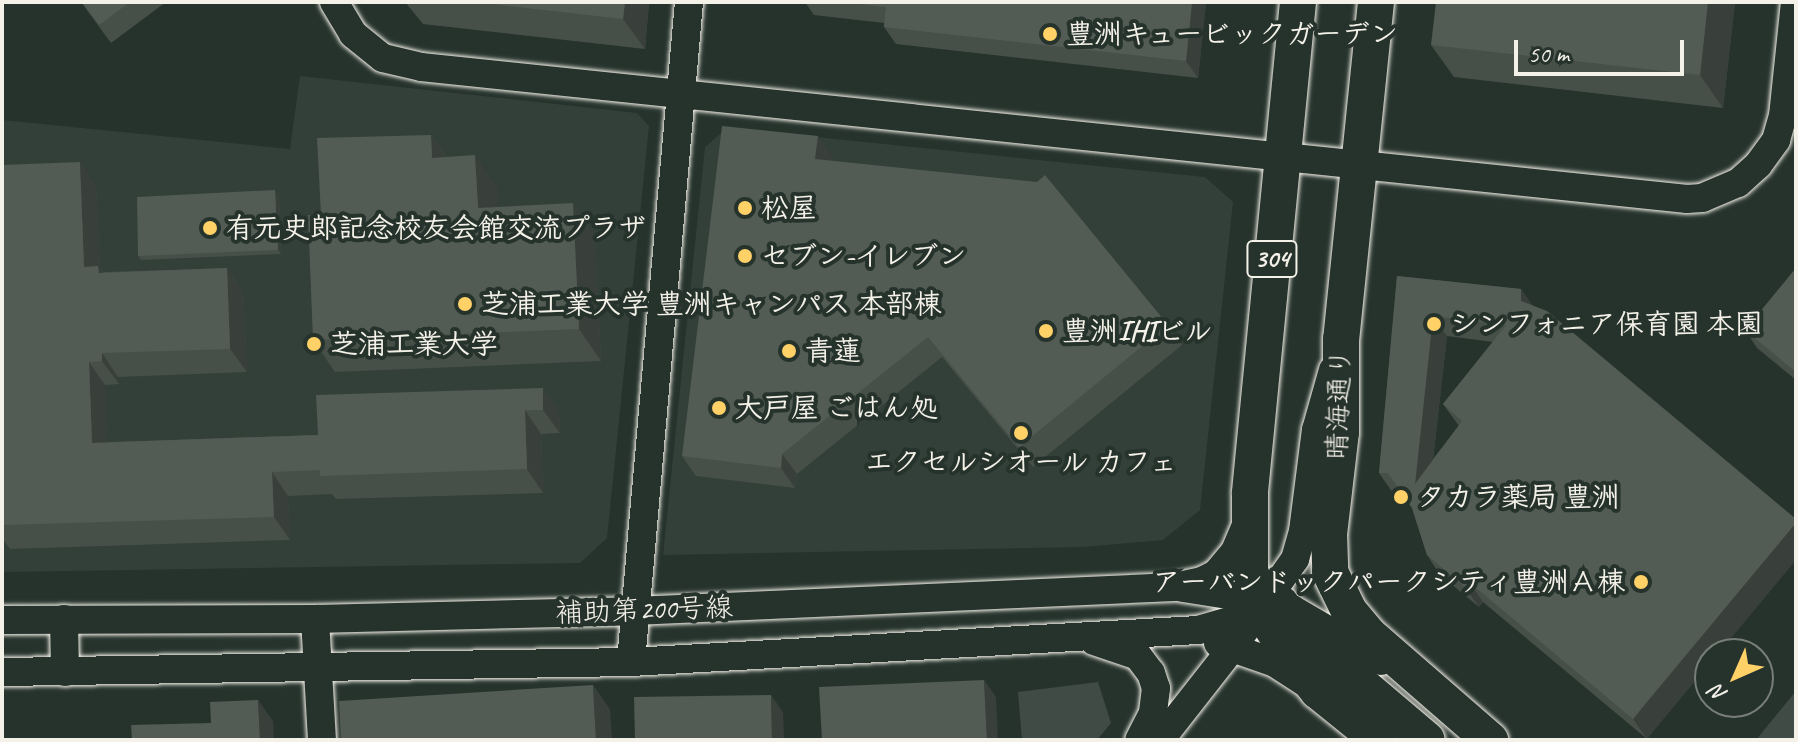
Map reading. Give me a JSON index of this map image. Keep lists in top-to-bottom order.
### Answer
{
  "streets": {
    "main road": ["304", "晴海通り"],
    "street": ["補助第200号線"]
  },
  "crossings": [
    ["304", "補助第200号線"]
  ],
  "places": [
    "豊洲キュービックガーデン",
    "松屋",
    "有元史郎記念校友会館交流プラザ",
    "セブン-イレブン",
    "芝浦工業大学 豊洲キャンパス 本部棟",
    "シンフォニア保育園 本園",
    "豊洲IHIビル",
    "芝浦工業大学",
    "青蓮",
    "大戸屋 ごはん処",
    "エクセルシオール カフェ",
    "タカラ薬局 豊洲",
    "アーバンドックパークシティ豊洲Ａ棟"
  ],
  "scale_bar": "50 m",
  "north": "bottom left"
}
